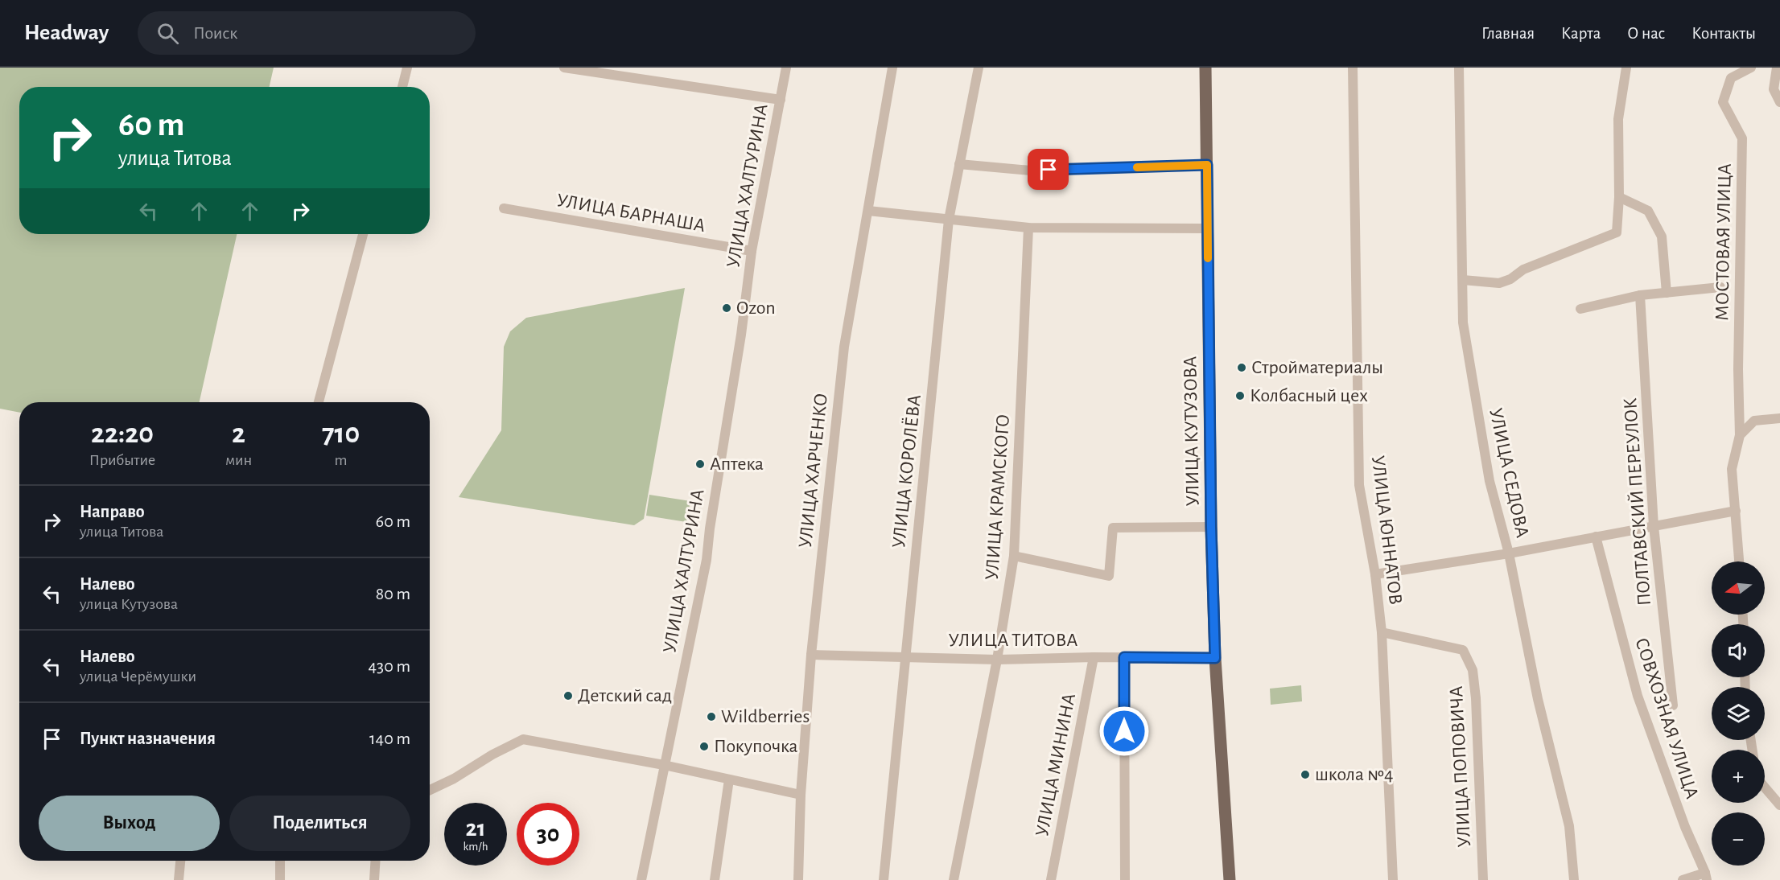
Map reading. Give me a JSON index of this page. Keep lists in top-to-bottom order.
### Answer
{
  "streets": {
    "main road": ["УЛИЦА КУТУЗОВА"],
    "street": [
      "УЛИЦА ХАЛТУРИНА",
      "УЛИЦА БАРНАША",
      "МОСТОВАЯ УЛИЦА",
      "УЛИЦА ХАРЧЕНКО",
      "УЛИЦА КОРОЛЁВА",
      "УЛИЦА СЕДОВА",
      "УЛИЦА КРАМСКОГО",
      "ПОЛТАВСКИЙ ПЕРЕУЛОК",
      "УЛИЦА ЮННАТОВ",
      "УЛИЦА ТИТОВА",
      "СОВХОЗНАЯ УЛИЦА",
      "УЛИЦА МИНИНА",
      "УЛИЦА ПОПОВИЧА"
    ]
  },
  "crossings": [
    ["УЛИЦА ХАЛТУРИНА", "УЛИЦА БАРНАША"],
    ["УЛИЦА КУТУЗОВА", "УЛИЦА ТИТОВА"],
    ["УЛИЦА ХАРЧЕНКО", "УЛИЦА ТИТОВА"],
    ["УЛИЦА КОРОЛЁВА", "УЛИЦА ТИТОВА"],
    ["УЛИЦА КРАМСКОГО", "УЛИЦА ТИТОВА"],
    ["УЛИЦА ЮННАТОВ", "УЛИЦА ПОПОВИЧА"],
    ["УЛИЦА ТИТОВА", "УЛИЦА МИНИНА"]
  ],
  "places": [
    "Ozon",
    "Стройматериалы",
    "Колбасный цех",
    "Аптека",
    "Детский сад",
    "Wildberries",
    "Покупочка",
    "школа №4"
  ],
  "north": "left",
  "page": {
    "header": "Headway",
    "search": "Поиск",
    "nav": [
      "Главная",
      "Карта",
      "О нас",
      "Контакты"
    ],
    "turn": ["60 m", "улица Титова"],
    "eta": [
      "22:20",
      "Прибытие",
      "2",
      "мин",
      "710",
      "m"
    ],
    "list": [
      {
        "name": "Направо",
        "note": "улица Титова",
        "value": "60 m"
      },
      {
        "name": "Налево",
        "note": "улица Кутузова",
        "value": "80 m"
      },
      {
        "name": "Налево",
        "note": "улица Черёмушки",
        "value": "430 m"
      },
      {
        "name": "Пункт назначения",
        "value": "140 m"
      }
    ],
    "map_buttons": ["+", "−"],
    "buttons": ["Выход", "Поделиться"],
    "speed": "21 km/h",
    "limit": "30"
  }
}
